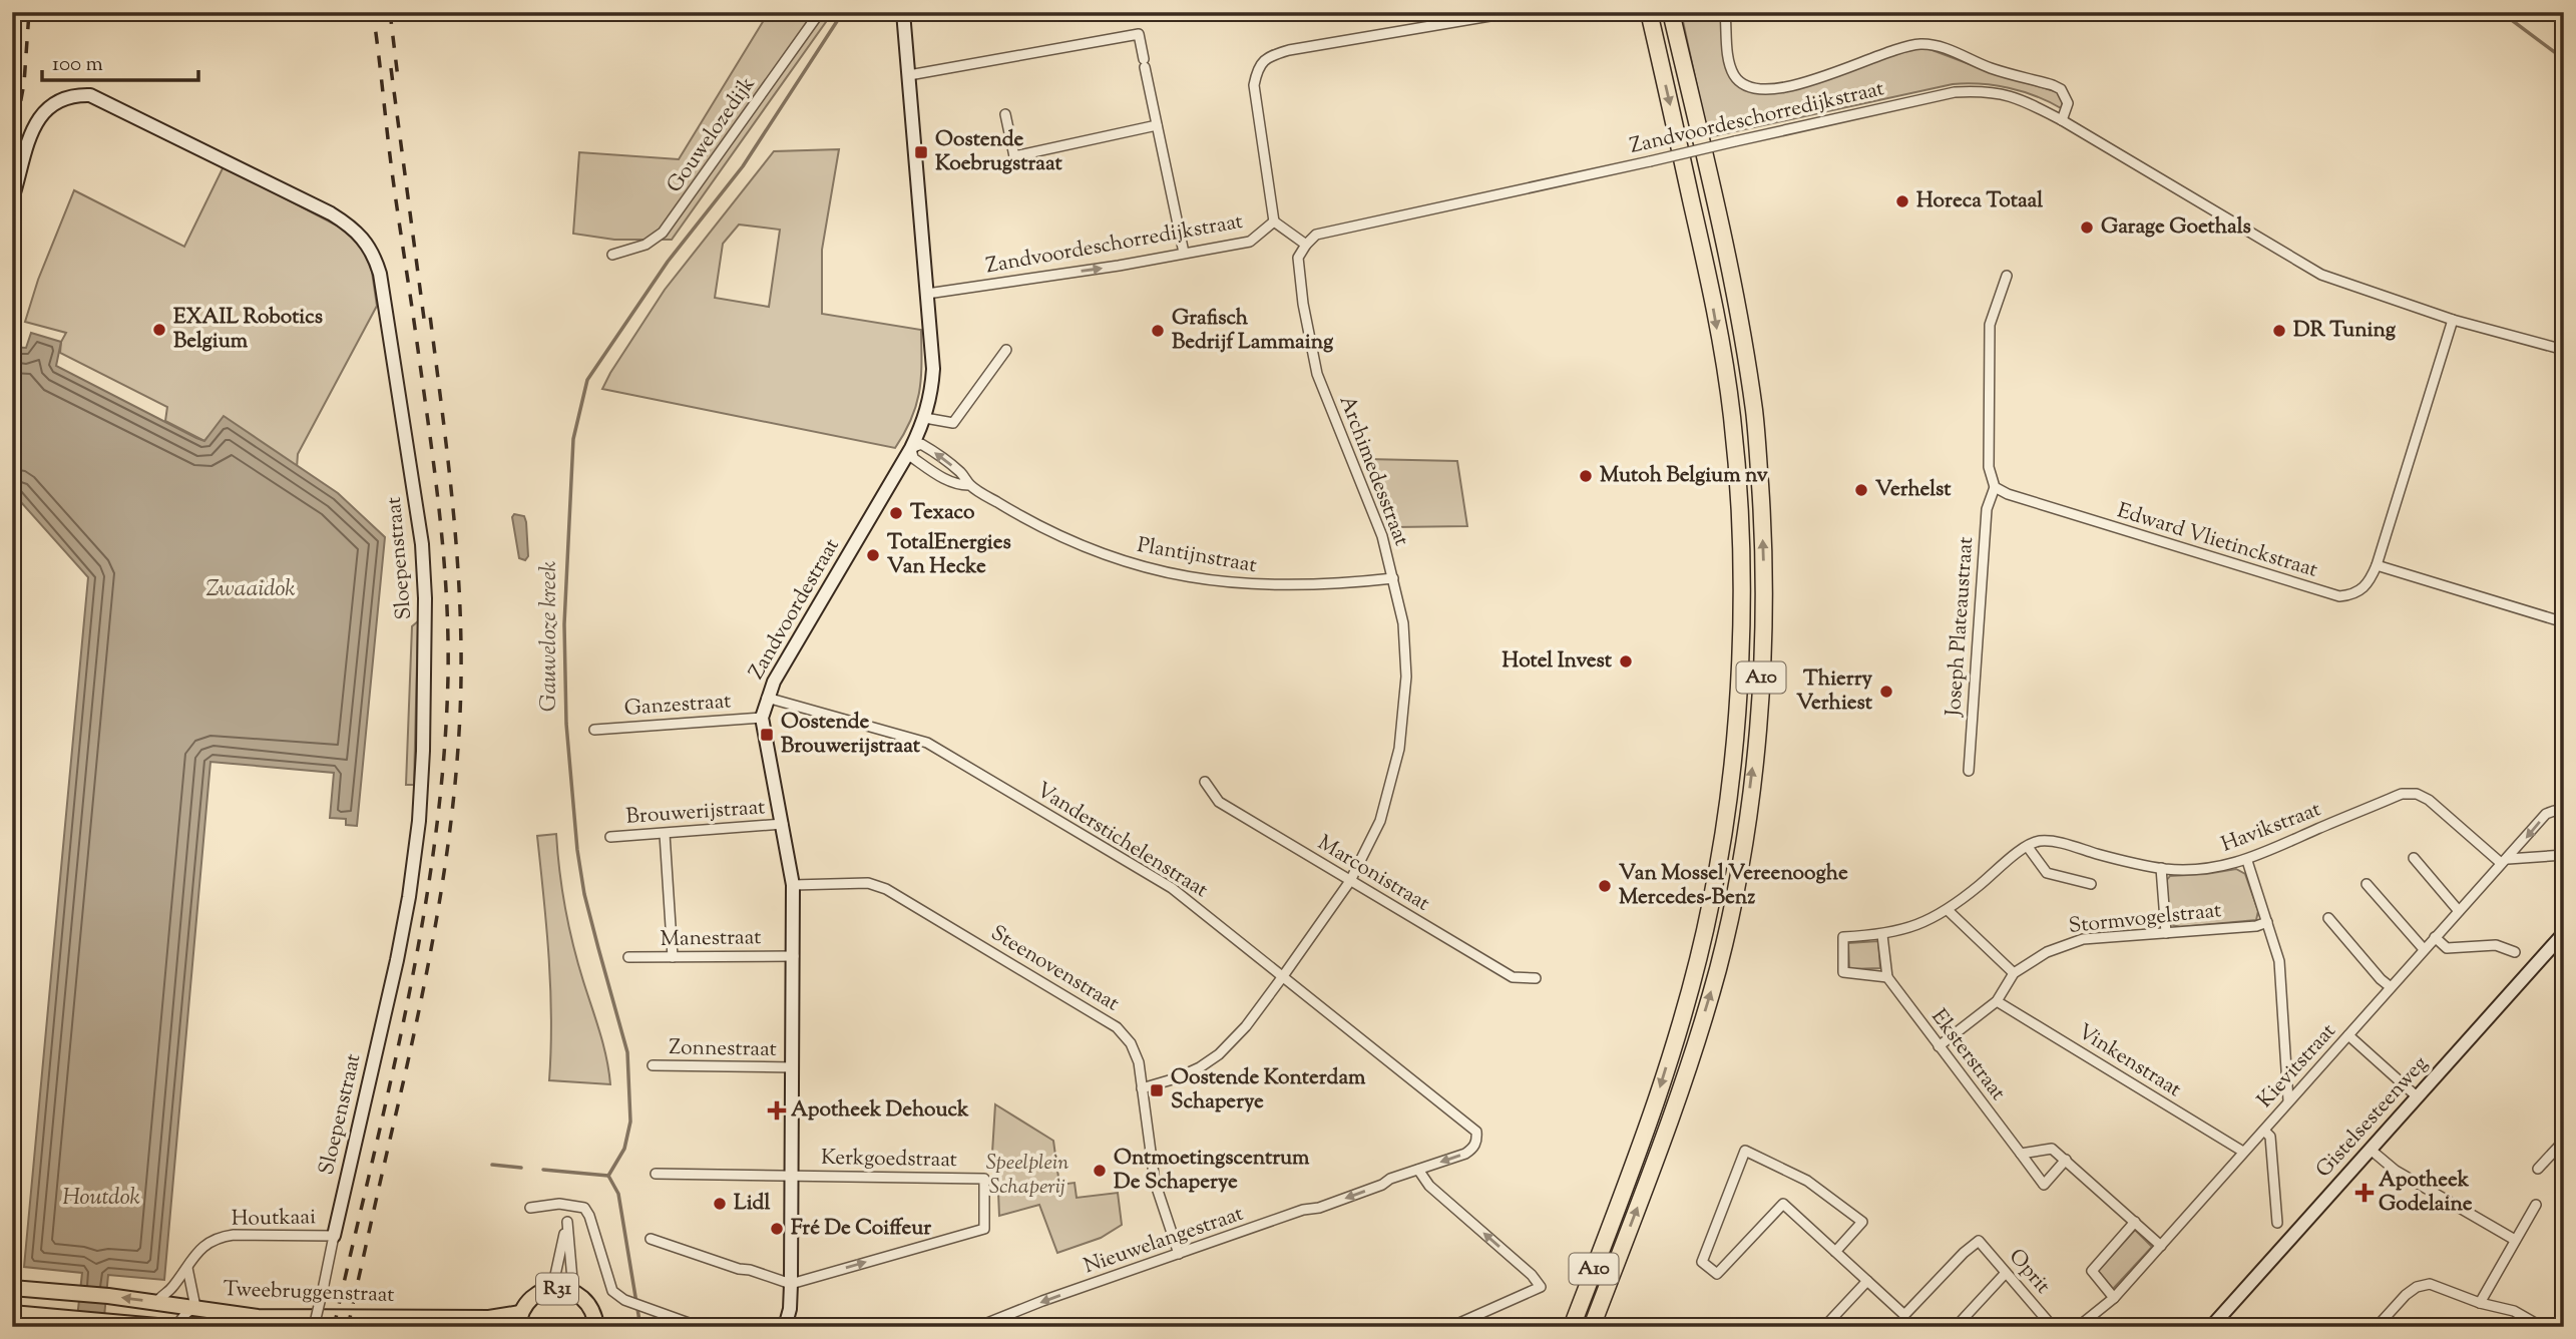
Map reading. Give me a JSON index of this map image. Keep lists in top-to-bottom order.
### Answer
{
  "streets": {
    "highway": ["A10"],
    "main road": [
      "Sloepenstraat",
      "Zandvoordestraat",
      "Gistelsesteenweg",
      "R31",
      "Tweebruggenstraat"
    ],
    "street": [
      "Zandvoordeschorredijkstraat",
      "Gouwelozedijk",
      "Archimedesstraat",
      "Edward Vlietinckstraat",
      "Plantijnstraat",
      "Joseph Plateaustraat",
      "Ganzestraat",
      "Brouwerijstraat",
      "Havikstraat",
      "Vanderstichelenstraat",
      "Marconistraat",
      "Stormvogelstraat",
      "Manestraat",
      "Steenovenstraat",
      "Zonnestraat",
      "Eksterstraat",
      "Vinkenstraat",
      "Kievitstraat",
      "Kerkgoedstraat",
      "Houtkaai",
      "Nieuwelangestraat",
      "Oprit"
    ]
  },
  "crossings": [
    ["Zandvoordeschorredijkstraat", "Archimedesstraat"],
    ["Zandvoordeschorredijkstraat", "Edward Vlietinckstraat"],
    ["Zandvoordeschorredijkstraat", "Zandvoordestraat"],
    ["Archimedesstraat", "Plantijnstraat"],
    ["Archimedesstraat", "Vanderstichelenstraat"],
    ["Archimedesstraat", "Marconistraat"],
    ["Archimedesstraat", "Steenovenstraat"],
    ["Edward Vlietinckstraat", "Joseph Plateaustraat"],
    ["Plantijnstraat", "Zandvoordestraat"],
    ["Sloepenstraat", "Houtkaai"],
    ["Zandvoordestraat", "Ganzestraat"],
    ["Zandvoordestraat", "Brouwerijstraat"],
    ["Zandvoordestraat", "Vanderstichelenstraat"],
    ["Zandvoordestraat", "Manestraat"],
    ["Zandvoordestraat", "Steenovenstraat"],
    ["Zandvoordestraat", "Zonnestraat"],
    ["Zandvoordestraat", "Kerkgoedstraat"],
    ["Havikstraat", "Eksterstraat"],
    ["Havikstraat", "Kievitstraat"],
    ["Vanderstichelenstraat", "Nieuwelangestraat"],
    ["Stormvogelstraat", "Eksterstraat"],
    ["Stormvogelstraat", "Vinkenstraat"],
    ["Steenovenstraat", "Nieuwelangestraat"],
    ["Vinkenstraat", "Kievitstraat"],
    ["Houtkaai", "Tweebruggenstraat"],
    ["R31", "Tweebruggenstraat"]
  ],
  "one_way": ["Nieuwelangestraat"],
  "water": ["Zwaaidok", "Gauweloze kreek", "Houtdok"],
  "parks": ["Speelplein Schaperij"],
  "places": {
    "transit": ["Oostende Koebrugstraat", "Oostende Brouwerijstraat", "Oostende Konterdam Schaperye"],
    "other": [
      "Horeca Totaal",
      "Garage Goethals",
      "EXAIL Robotics Belgium",
      "Grafisch Bedrijf Lammaing",
      "DR Tuning",
      "Mutoh Belgium nv",
      "Verhelst",
      "Texaco",
      "TotalEnergies Van Hecke",
      "Hotel Invest",
      "Thierry Verhiest",
      "Van Mossel Vereenooghe Mercedes-Benz",
      "Ontmoetingscentrum De Schaperye",
      "Lidl",
      "Fré De Coiffeur"
    ],
    "health": ["Apotheek Dehouck", "Apotheek Godelaine"]
  },
  "scale_bar": "100 m"
}
